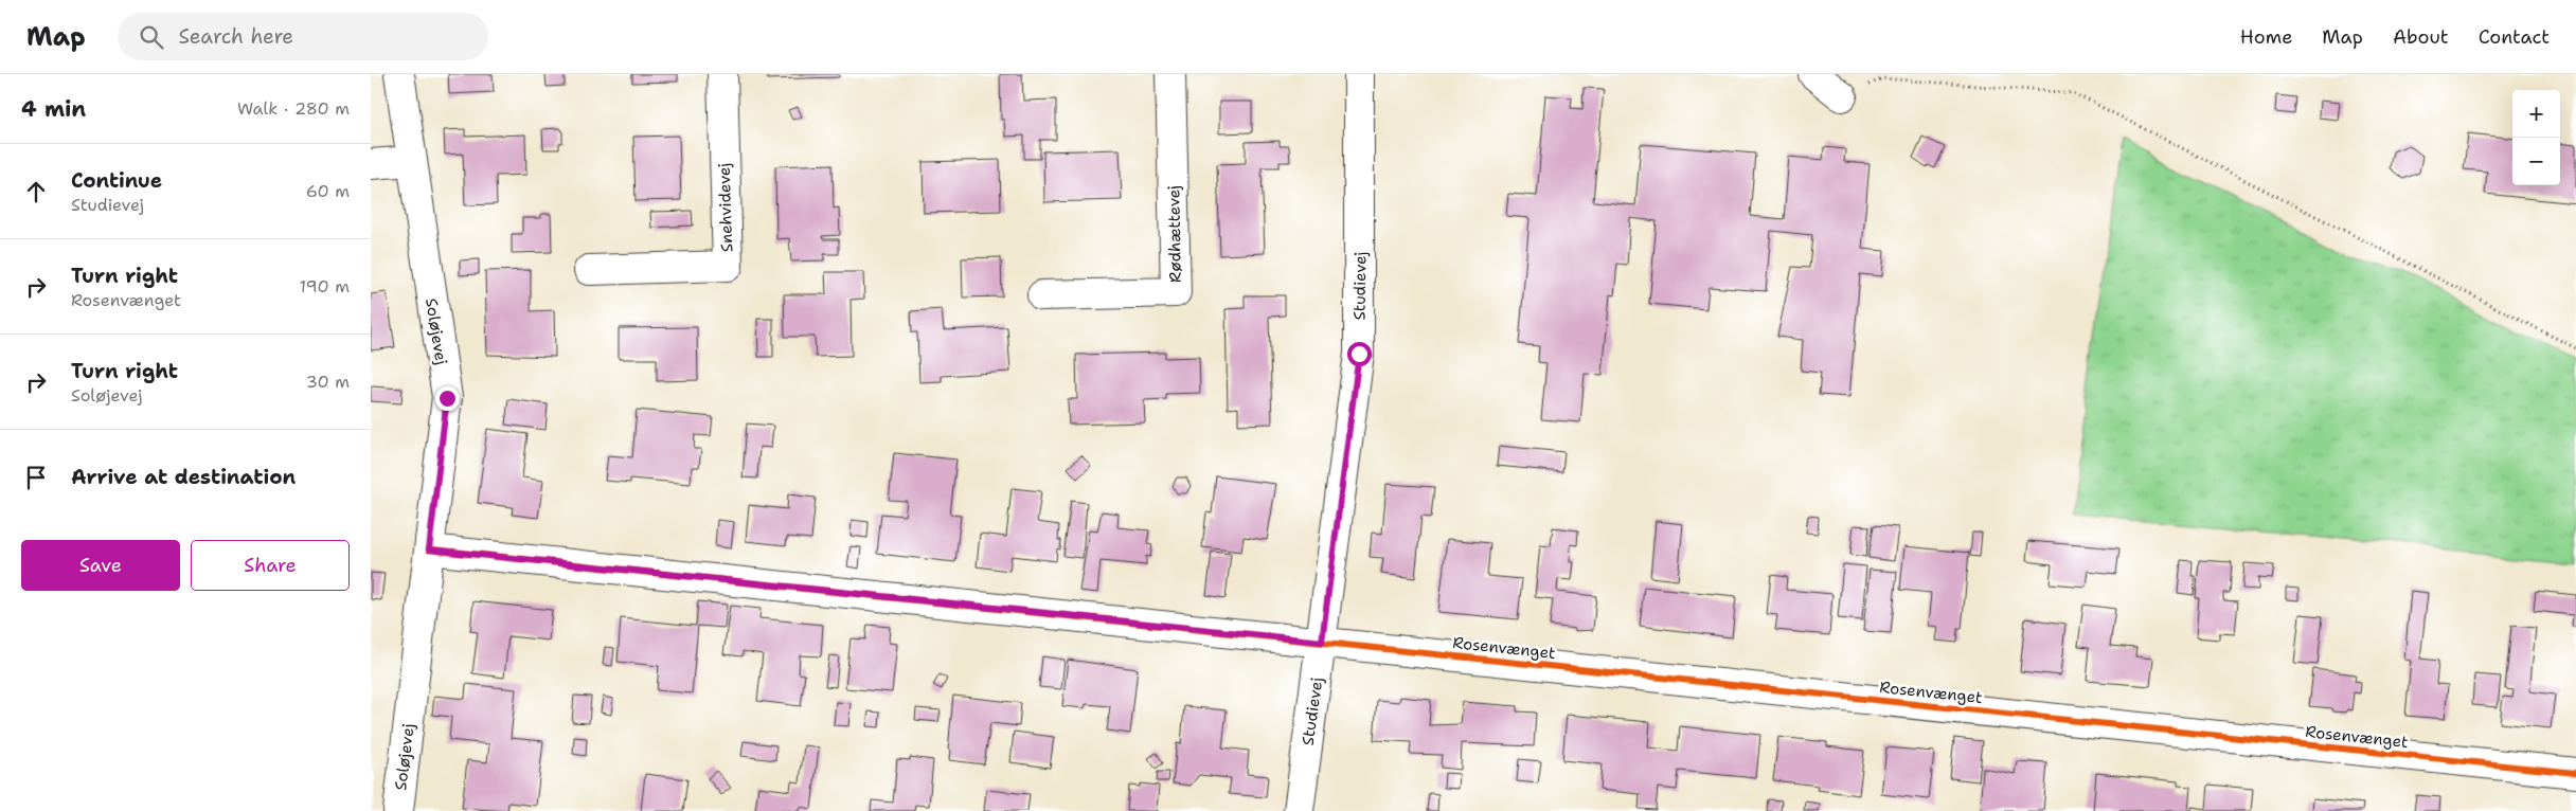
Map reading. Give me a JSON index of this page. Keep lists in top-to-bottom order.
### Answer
{
  "streets": {
    "street": [
      "Snehvidevej",
      "Rødhættevej",
      "Studievej",
      "Soløjevej",
      "Rosenvænget"
    ]
  },
  "crossings": [
    ["Studievej", "Rosenvænget"],
    ["Soløjevej", "Rosenvænget"]
  ],
  "page": {
    "header": "Map",
    "search": "Search here",
    "nav": [
      "Home",
      "Map",
      "About",
      "Contact"
    ],
    "heading": ["4 min", "Walk · 280 m"],
    "map_buttons": ["+", "−"],
    "list": [
      ["Continue", "Studievej", "60 m"],
      ["Turn right", "Rosenvænget", "190 m"],
      ["Turn right", "Soløjevej", "30 m"],
      "Arrive at destination"
    ],
    "buttons": ["Save", "Share"]
  }
}
